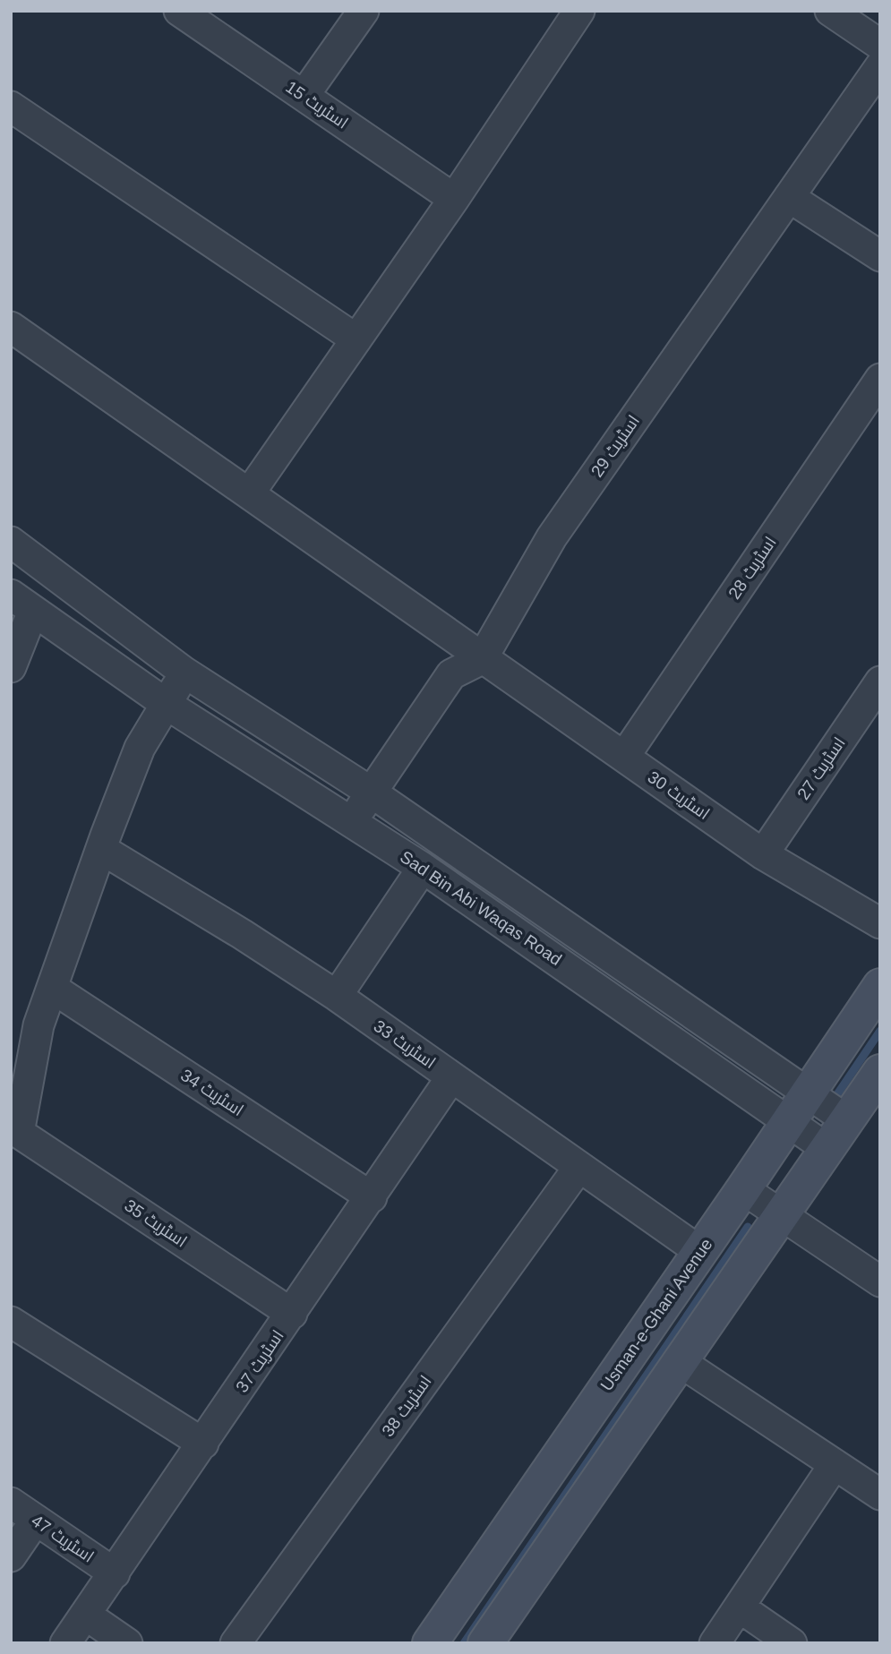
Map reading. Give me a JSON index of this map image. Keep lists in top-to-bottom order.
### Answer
{
  "streets": {
    "main road": ["Usman-e-Ghani Avenue"],
    "street": [
      "اسٹریٹ 15",
      "اسٹریٹ 29",
      "اسٹریٹ 28",
      "اسٹریٹ 27",
      "اسٹریٹ 30",
      "Sad Bin Abi Waqas Road",
      "اسٹریٹ 33",
      "اسٹریٹ 34",
      "اسٹریٹ 35",
      "اسٹریٹ 37",
      "اسٹریٹ 38",
      "اسٹریٹ 47"
    ]
  },
  "crossings": [
    ["اسٹریٹ 29", "اسٹریٹ 30"],
    ["اسٹریٹ 28", "اسٹریٹ 30"],
    ["اسٹریٹ 27", "اسٹریٹ 30"],
    ["Sad Bin Abi Waqas Road", "Usman-e-Ghani Avenue"],
    ["اسٹریٹ 33", "Usman-e-Ghani Avenue"],
    ["اسٹریٹ 33", "اسٹریٹ 37"],
    ["اسٹریٹ 33", "اسٹریٹ 38"],
    ["اسٹریٹ 34", "اسٹریٹ 35"],
    ["اسٹریٹ 34", "اسٹریٹ 37"],
    ["اسٹریٹ 35", "اسٹریٹ 37"],
    ["اسٹریٹ 37", "اسٹریٹ 47"]
  ]
}
